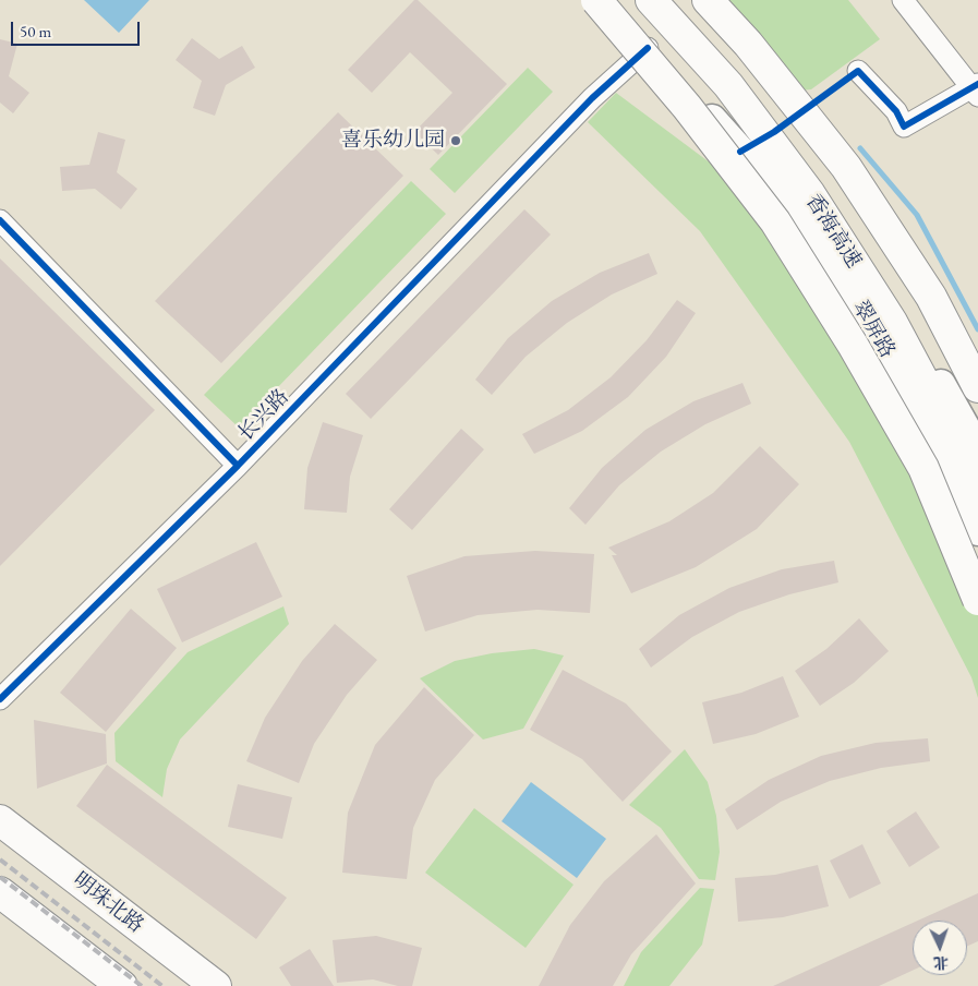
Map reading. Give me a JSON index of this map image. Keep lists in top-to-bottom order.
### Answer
{
  "streets": {
    "highway": ["香海高速", "明珠北路"],
    "main road": ["翠屏路"],
    "street": ["长兴路"]
  },
  "crossings": [
    ["翠屏路", "长兴路"]
  ],
  "places": ["喜乐幼儿园"],
  "scale_bar": "50 m",
  "north": "bottom"
}
